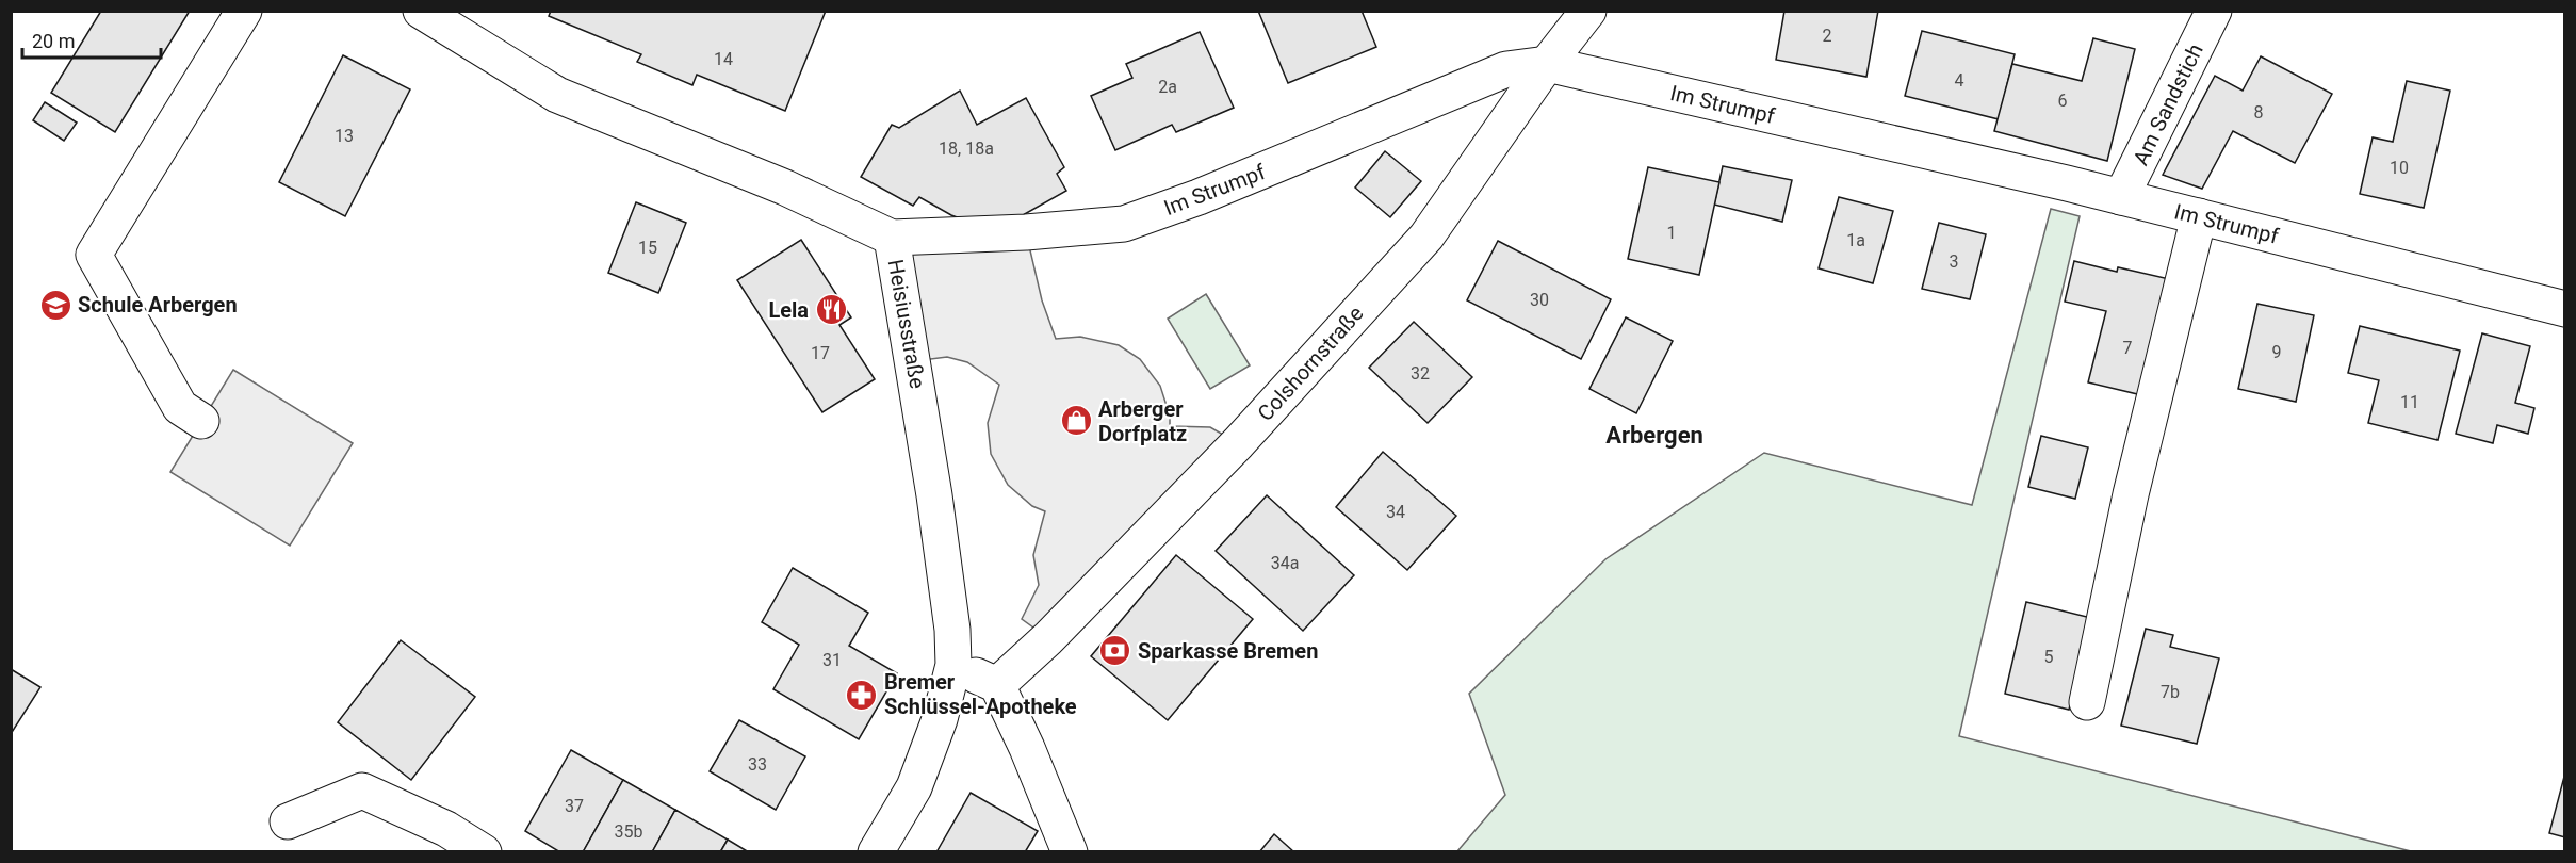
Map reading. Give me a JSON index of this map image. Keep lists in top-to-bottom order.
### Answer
{
  "streets": {
    "street": [
      "Im Strumpf",
      "Am Sandstich",
      "Heisiusstraße",
      "Colshornstraße"
    ]
  },
  "crossings": [
    ["Im Strumpf", "Am Sandstich"],
    ["Im Strumpf", "Heisiusstraße"],
    ["Im Strumpf", "Colshornstraße"]
  ],
  "districts": ["Arbergen"],
  "places": {
    "school or university": ["Schule Arbergen"],
    "restaurant": ["Lela"],
    "shop": ["Arberger Dorfplatz"],
    "bank": ["Sparkasse Bremen"],
    "pharmacy": ["Bremer Schlüssel-Apotheke"]
  },
  "house_numbers": [
    "2",
    "14",
    "4",
    "2a",
    "6",
    "8",
    "13",
    "18, 18a",
    "10",
    "1",
    "1a",
    "15",
    "3",
    "30",
    "7",
    "9",
    "17",
    "32",
    "11",
    "34",
    "34a",
    "5",
    "31",
    "7b",
    "33",
    "37",
    "35b"
  ],
  "scale_bar": "20 m"
}
